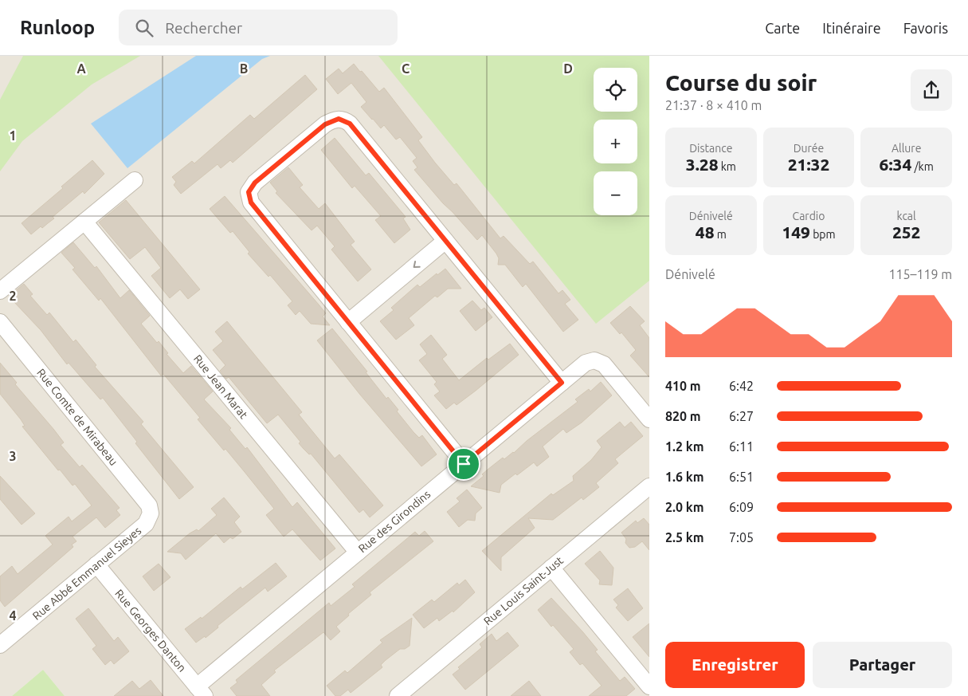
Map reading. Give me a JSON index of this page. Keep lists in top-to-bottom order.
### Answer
{
  "streets": {
    "street": [
      "Rue Jean Marat",
      "Rue Comte de Mirabeau",
      "Rue des Girondins",
      "Rue Abbé Emmanuel Sieyes",
      "Rue Louis Saint-Just",
      "Rue Georges Danton"
    ]
  },
  "crossings": [
    ["Rue Jean Marat", "Rue des Girondins"],
    ["Rue Comte de Mirabeau", "Rue Abbé Emmanuel Sieyes"],
    ["Rue des Girondins", "Rue Georges Danton"],
    ["Rue Abbé Emmanuel Sieyes", "Rue Georges Danton"]
  ],
  "page": {
    "header": "Runloop",
    "search": "Rechercher",
    "nav": ["Carte", "Itinéraire", "Favoris"],
    "heading": ["Course du soir", "21:37 · 8 × 410 m"],
    "map_buttons": ["+", "−"],
    "stats": [
      ["Distance", "3.28 km"],
      ["Durée", "21:32"],
      ["Allure", "6:34 /km"],
      ["Dénivelé", "48 m"],
      ["Cardio", "149 bpm"],
      ["kcal", "252"]
    ],
    "chart": ["Dénivelé", "115–119 m"],
    "list": [
      {
        "name": "410 m",
        "note": "6:42"
      },
      {
        "name": "820 m",
        "note": "6:27"
      },
      {
        "name": "1.2 km",
        "note": "6:11"
      },
      {
        "name": "1.6 km",
        "note": "6:51"
      },
      {
        "name": "2.0 km",
        "note": "6:09"
      },
      {
        "name": "2.5 km",
        "note": "7:05"
      }
    ],
    "buttons": ["Enregistrer", "Partager"]
  },
  "grid": {
    "columns": [
      "A",
      "B",
      "C",
      "D"
    ],
    "rows": [
      "1",
      "2",
      "3",
      "4"
    ]
  }
}
